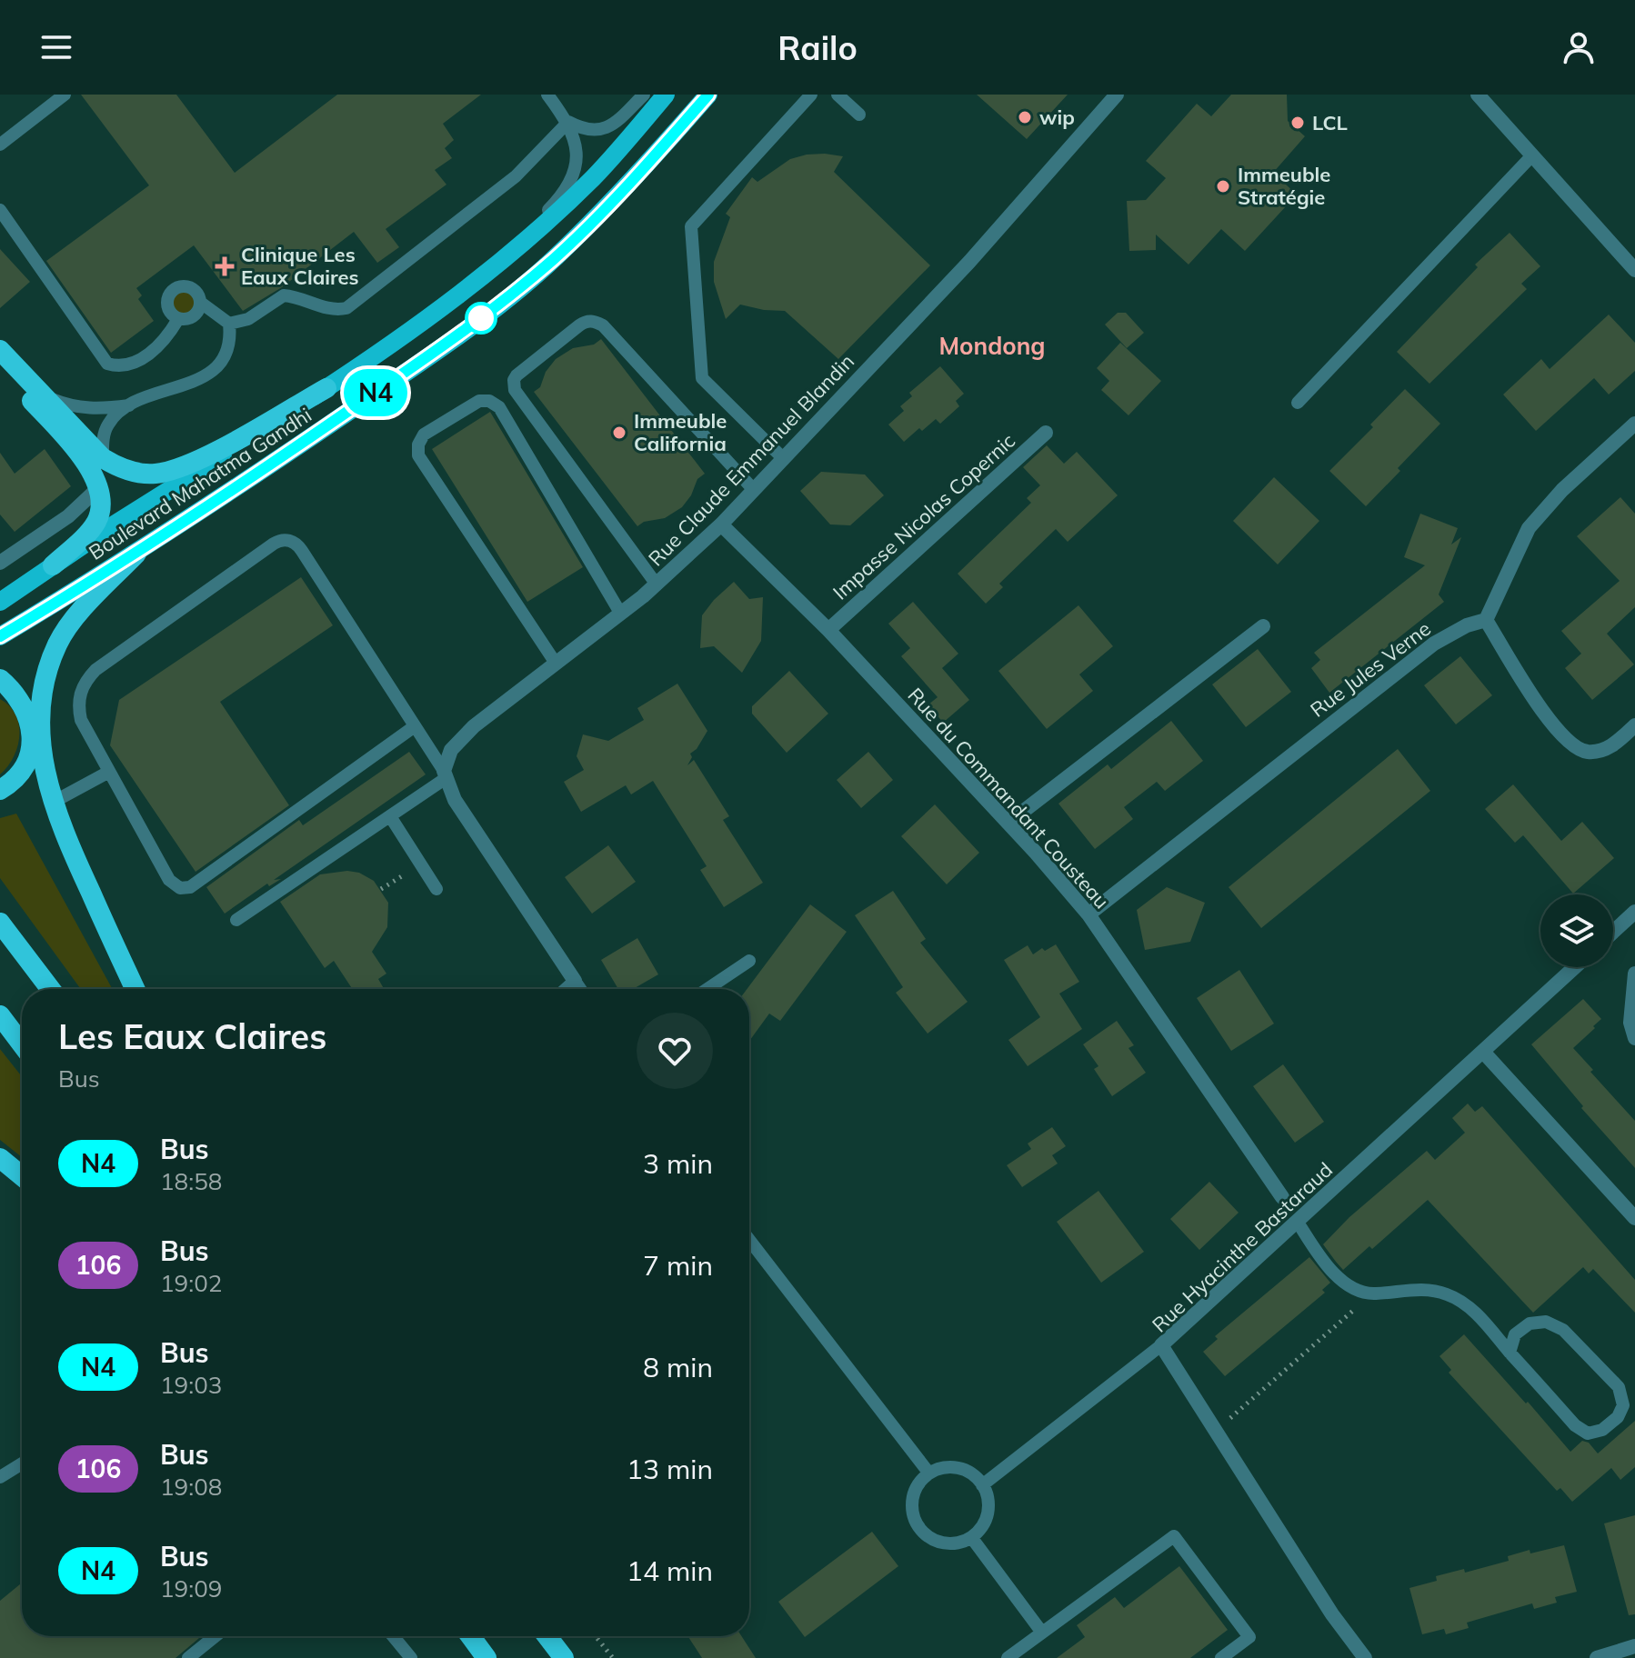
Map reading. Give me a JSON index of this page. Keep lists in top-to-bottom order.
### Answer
{
  "streets": {
    "main road": ["Boulevard Mahatma Gandhi"],
    "street": [
      "Rue Claude Emmanuel Blandin",
      "Impasse Nicolas Copernic",
      "Rue Jules Verne",
      "Rue du Commandant Cousteau",
      "Rue Hyacinthe Bastaraud"
    ]
  },
  "crossings": [
    ["Rue Claude Emmanuel Blandin", "Rue du Commandant Cousteau"],
    ["Impasse Nicolas Copernic", "Rue du Commandant Cousteau"],
    ["Rue Jules Verne", "Rue du Commandant Cousteau"]
  ],
  "districts": ["Mondong"],
  "places": {
    "other": [
      "wip",
      "LCL",
      "Immeuble Stratégie",
      "Immeuble California"
    ],
    "health": ["Clinique Les Eaux Claires"]
  },
  "lines": ["bus line N4"],
  "page": {
    "header": "Railo",
    "on_map": "N4",
    "heading": ["Les Eaux Claires", "Bus"],
    "list": [
      {
        "mark": "N4",
        "name": "Bus",
        "note": "18:58",
        "value": "3 min"
      },
      {
        "mark": "106",
        "name": "Bus",
        "note": "19:02",
        "value": "7 min"
      },
      {
        "mark": "N4",
        "name": "Bus",
        "note": "19:03",
        "value": "8 min"
      },
      {
        "mark": "106",
        "name": "Bus",
        "note": "19:08",
        "value": "13 min"
      },
      {
        "mark": "N4",
        "name": "Bus",
        "note": "19:09",
        "value": "14 min"
      }
    ]
  }
}
